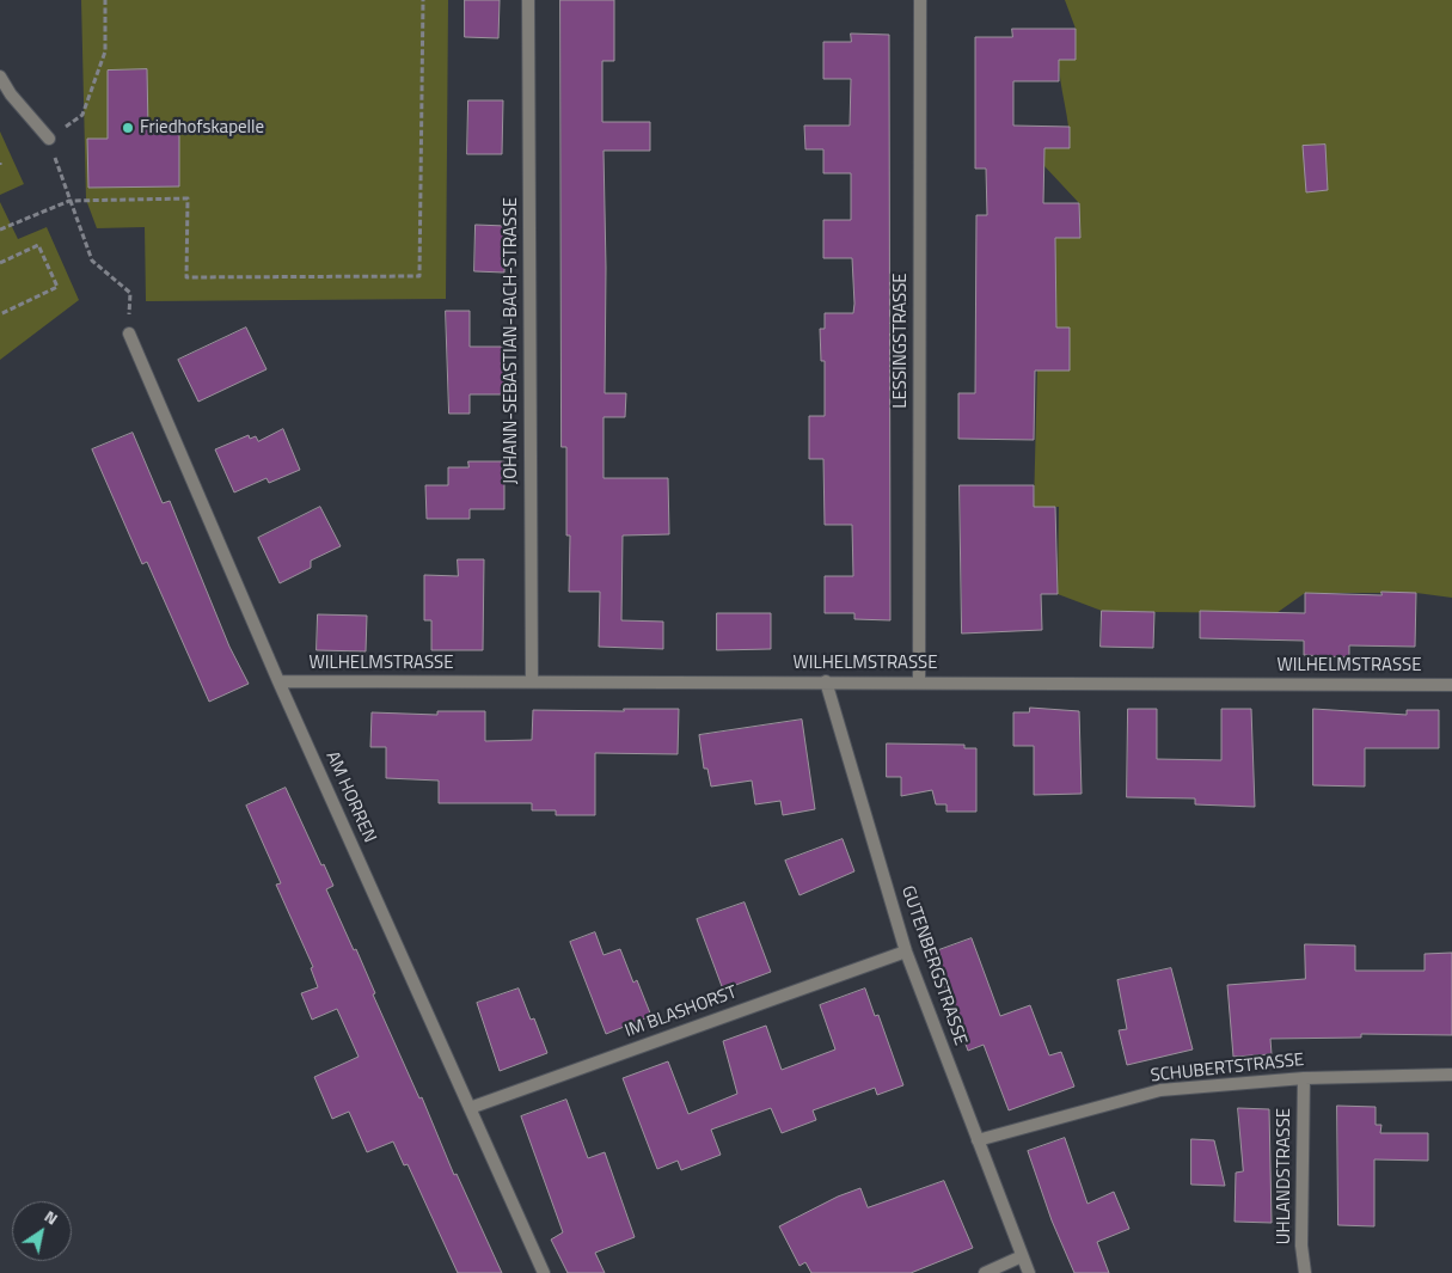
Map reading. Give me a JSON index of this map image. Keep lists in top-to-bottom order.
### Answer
{
  "streets": {
    "street": [
      "JOHANN-SEBASTIAN-BACH-STRASSE",
      "LESSINGSTRASSE",
      "WILHELMSTRASSE",
      "AM HORREN",
      "GUTENBERGSTRASSE",
      "IM BLASHORST",
      "SCHUBERTSTRASSE",
      "UHLANDSTRASSE"
    ]
  },
  "crossings": [
    ["JOHANN-SEBASTIAN-BACH-STRASSE", "WILHELMSTRASSE"],
    ["LESSINGSTRASSE", "WILHELMSTRASSE"],
    ["WILHELMSTRASSE", "AM HORREN"],
    ["WILHELMSTRASSE", "GUTENBERGSTRASSE"],
    ["AM HORREN", "IM BLASHORST"],
    ["GUTENBERGSTRASSE", "IM BLASHORST"],
    ["GUTENBERGSTRASSE", "SCHUBERTSTRASSE"],
    ["SCHUBERTSTRASSE", "UHLANDSTRASSE"]
  ],
  "places": ["Friedhofskapelle"],
  "north": "top right"
}
